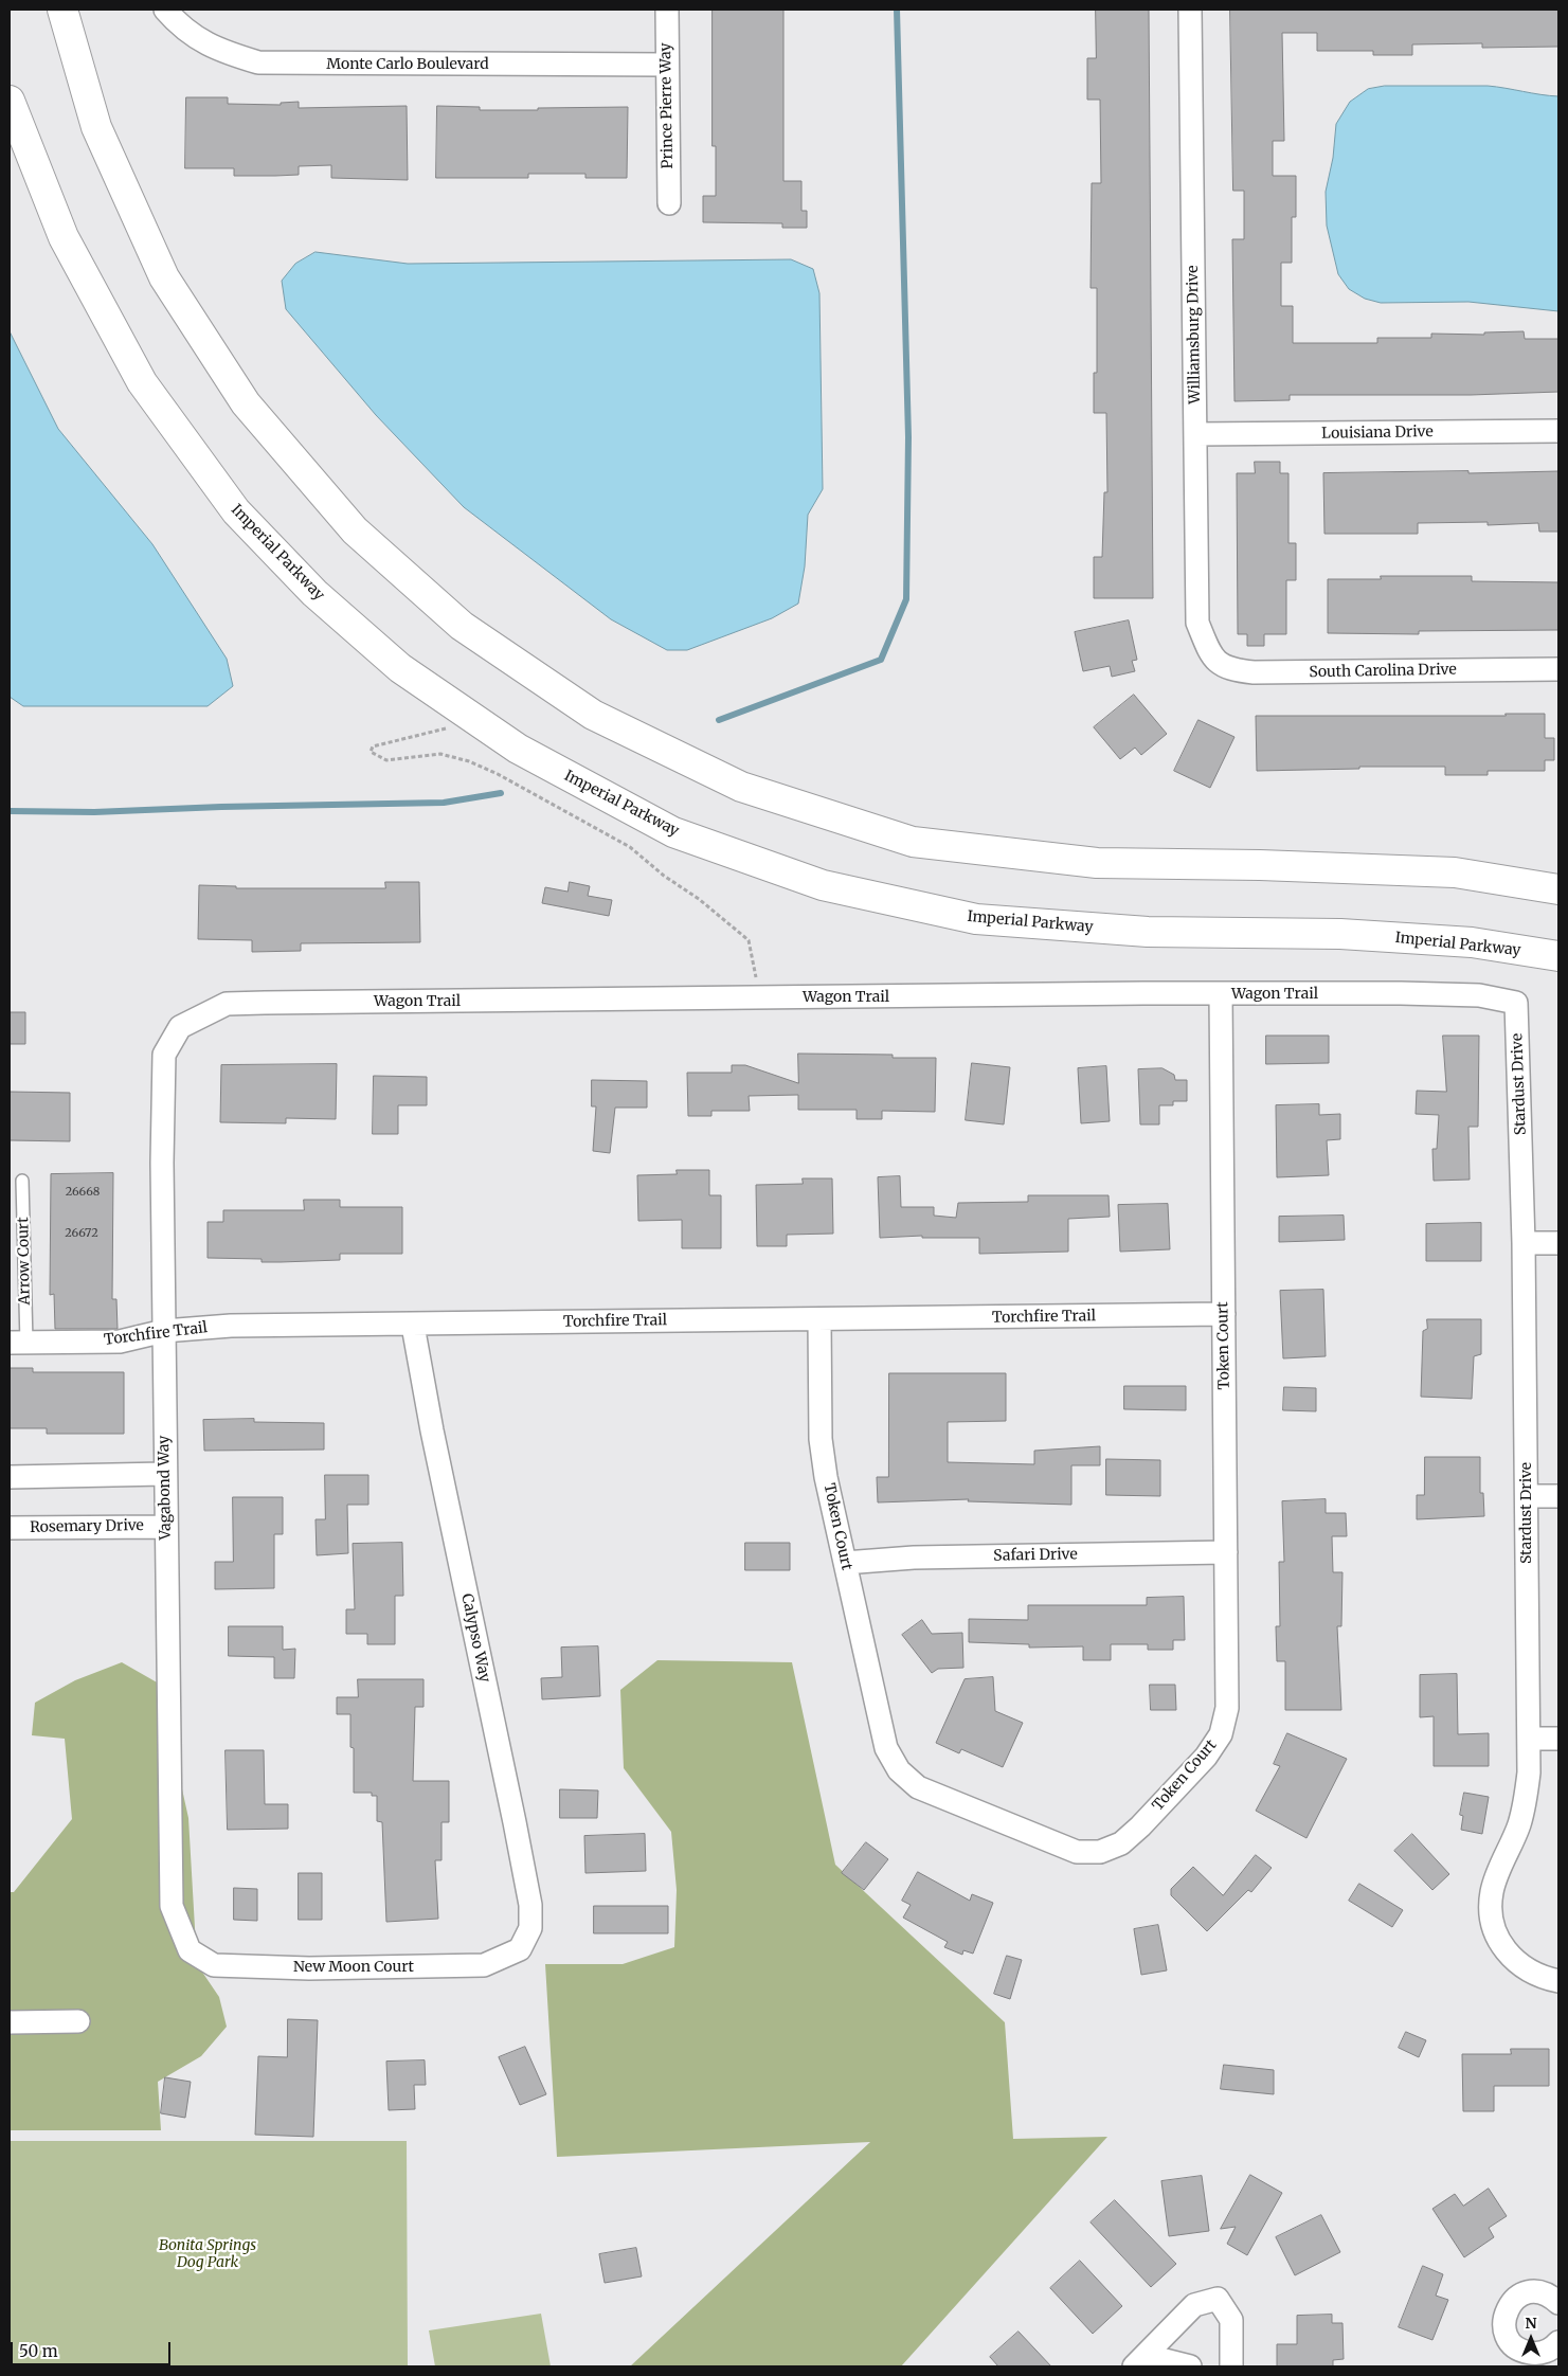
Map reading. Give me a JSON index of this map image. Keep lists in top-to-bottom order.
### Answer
{
  "streets": {
    "main road": ["Imperial Parkway"],
    "street": [
      "Monte Carlo Boulevard",
      "Prince Pierre Way",
      "Williamsburg Drive",
      "Louisiana Drive",
      "South Carolina Drive",
      "Wagon Trail",
      "Stardust Drive",
      "Torchfire Trail",
      "Token Court",
      "Vagabond Way",
      "Rosemary Drive",
      "Safari Drive",
      "Calypso Way",
      "New Moon Court"
    ],
    "lane": ["Arrow Court"]
  },
  "crossings": [
    ["Monte Carlo Boulevard", "Prince Pierre Way"],
    ["Williamsburg Drive", "Louisiana Drive"],
    ["Williamsburg Drive", "South Carolina Drive"],
    ["Wagon Trail", "Stardust Drive"],
    ["Wagon Trail", "Token Court"],
    ["Wagon Trail", "Vagabond Way"],
    ["Arrow Court", "Torchfire Trail"],
    ["Torchfire Trail", "Token Court"],
    ["Torchfire Trail", "Vagabond Way"],
    ["Torchfire Trail", "Calypso Way"],
    ["Token Court", "Safari Drive"],
    ["Vagabond Way", "Rosemary Drive"],
    ["Vagabond Way", "New Moon Court"],
    ["Calypso Way", "New Moon Court"]
  ],
  "parks": ["Bonita Springs Dog Park"],
  "house_numbers": ["26668", "26672"],
  "scale_bar": "50 m",
  "north": "top"
}
